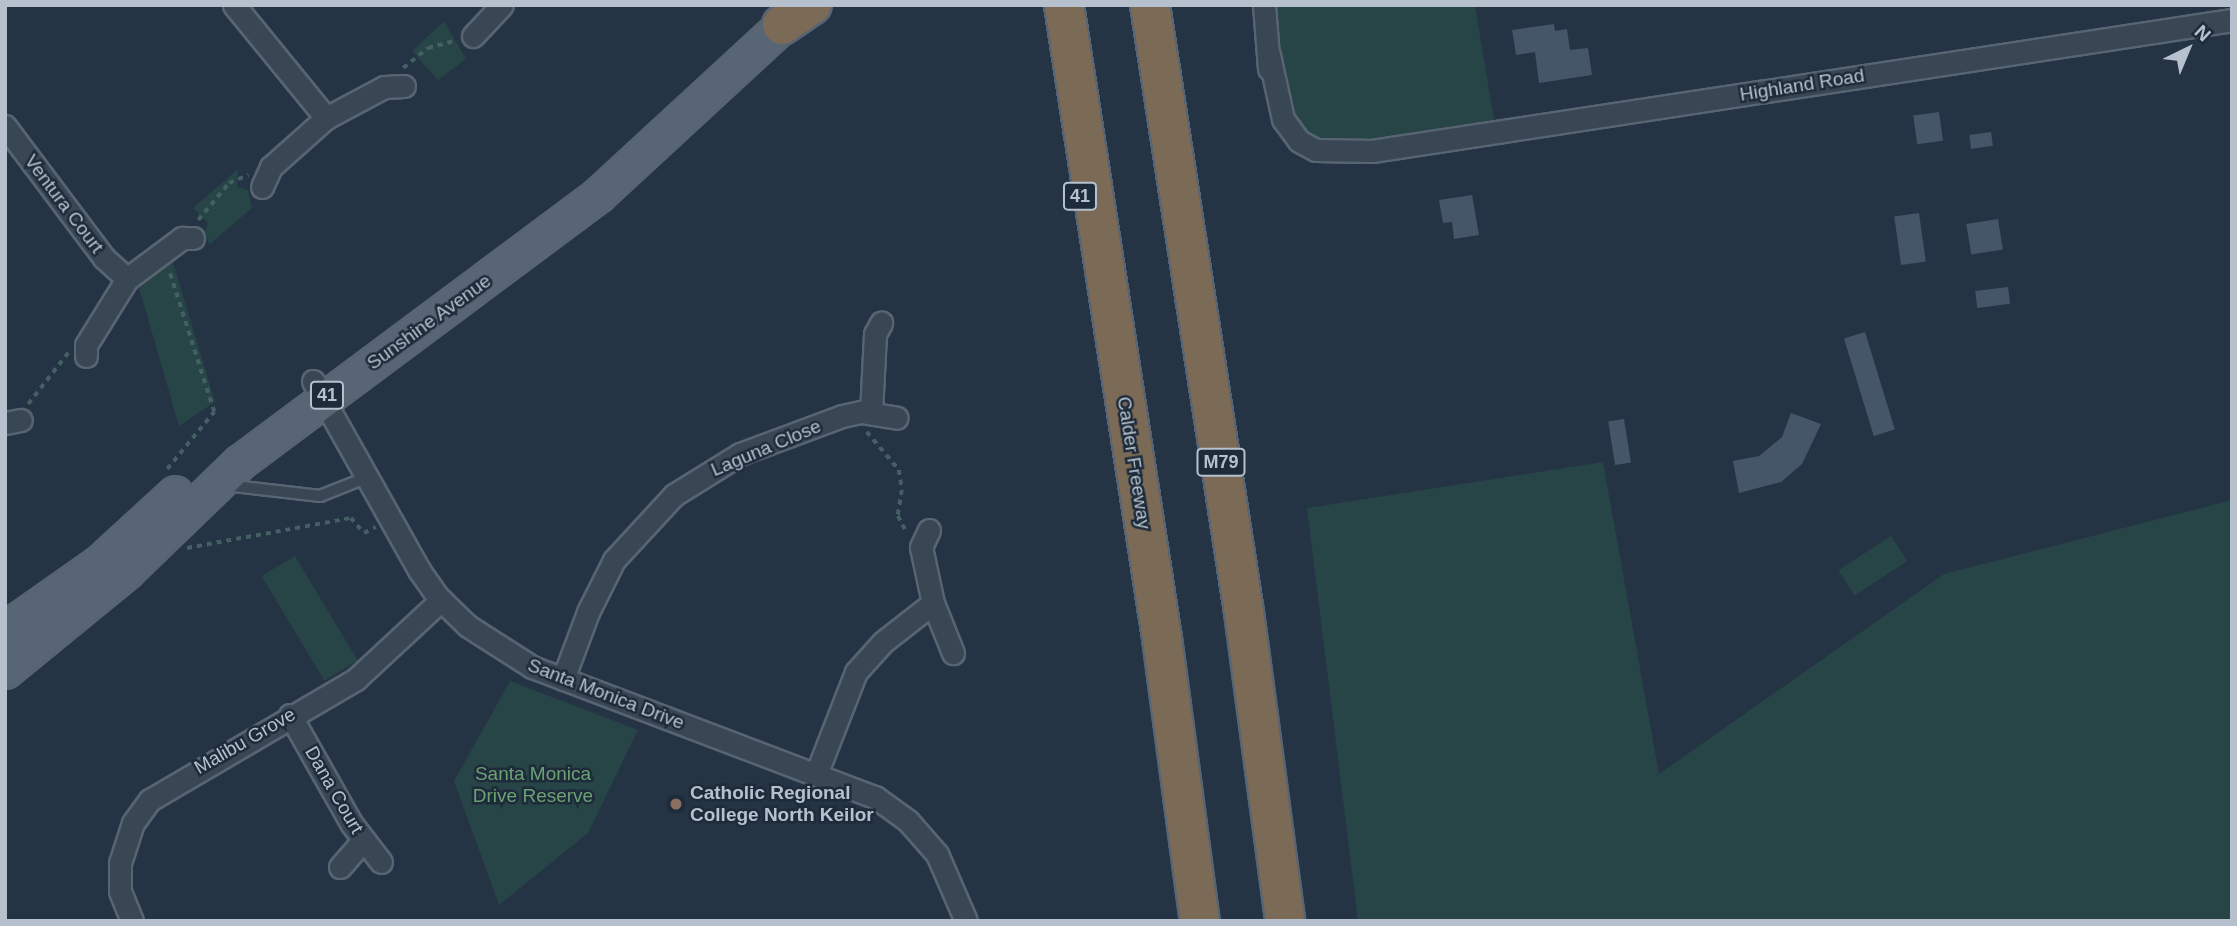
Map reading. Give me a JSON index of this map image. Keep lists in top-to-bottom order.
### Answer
{
  "streets": {
    "highway": ["41", "M79", "Calder Freeway"],
    "main road": ["Sunshine Avenue"],
    "street": [
      "Highland Road",
      "Ventura Court",
      "Laguna Close",
      "Santa Monica Drive",
      "Malibu Grove",
      "Dana Court"
    ]
  },
  "crossings": [
    ["41", "Calder Freeway"],
    ["Sunshine Avenue", "Santa Monica Drive"],
    ["Laguna Close", "Santa Monica Drive"],
    ["Santa Monica Drive", "Malibu Grove"],
    ["Malibu Grove", "Dana Court"]
  ],
  "parks": ["Santa Monica Drive Reserve"],
  "places": ["Catholic Regional College North Keilor"],
  "north": "top right"
}
